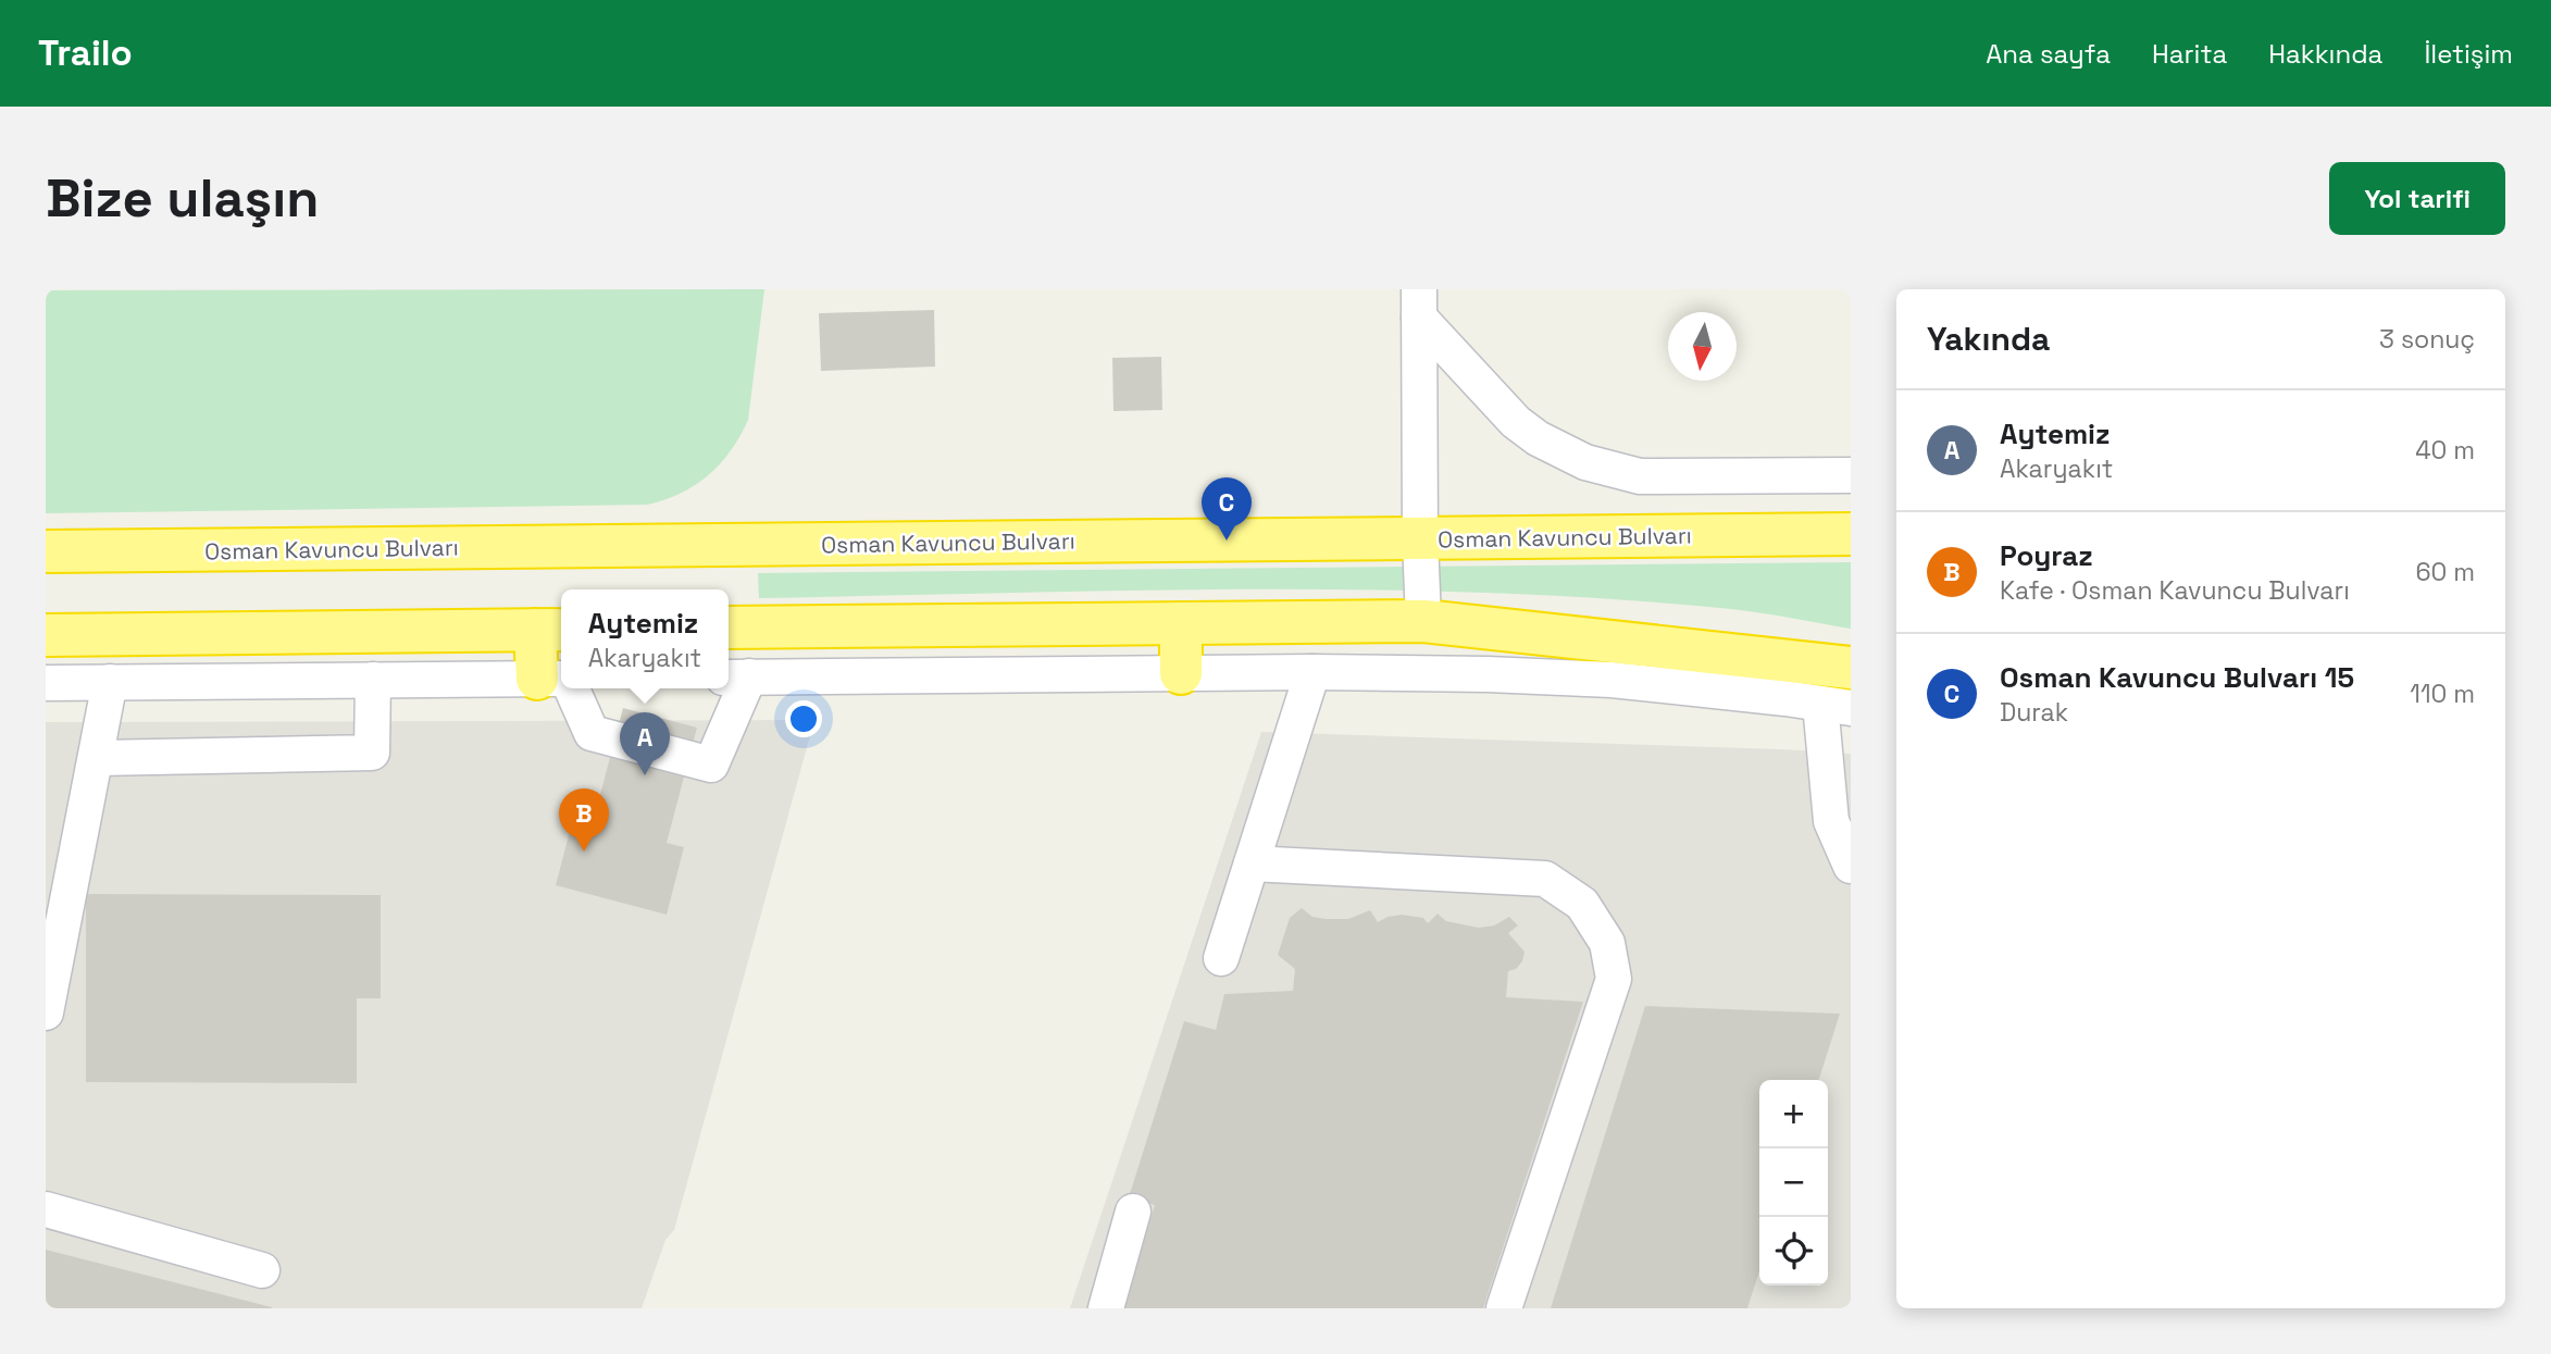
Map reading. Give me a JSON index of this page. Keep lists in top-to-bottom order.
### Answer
{
  "streets": {
    "highway": ["Osman Kavuncu Bulvarı"]
  },
  "north": "bottom",
  "page": {
    "header": "Trailo",
    "nav": [
      "Ana sayfa",
      "Harita",
      "Hakkında",
      "İletişim"
    ],
    "buttons": "Yol tarifi",
    "title": "Bize ulaşın",
    "heading": ["Yakında", "3 sonuç"],
    "list": [
      {
        "mark": "A",
        "name": "Aytemiz",
        "note": "Akaryakıt",
        "value": "40 m"
      },
      {
        "mark": "B",
        "name": "Poyraz",
        "note": "Kafe · Osman Kavuncu Bulvarı",
        "value": "60 m"
      },
      {
        "mark": "C",
        "name": "Osman Kavuncu Bulvarı 15",
        "note": "Durak",
        "value": "110 m"
      }
    ],
    "pins": ["C", "A", "B"],
    "popup": ["Aytemiz", "Akaryakıt"],
    "map_buttons": ["+", "−"]
  }
}
